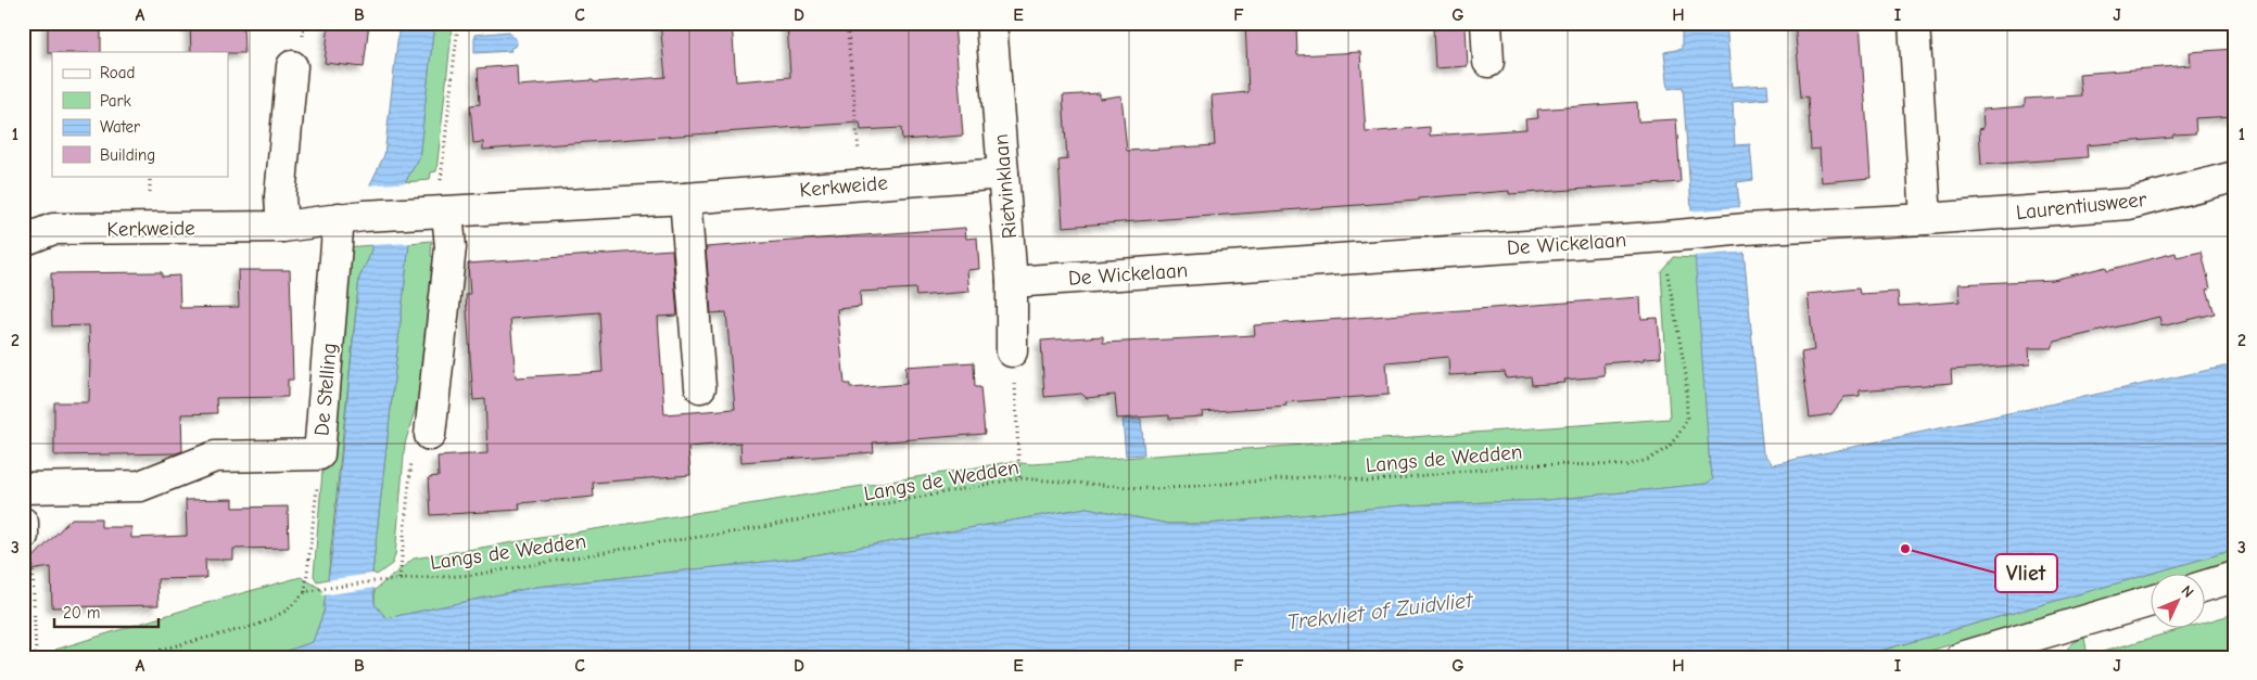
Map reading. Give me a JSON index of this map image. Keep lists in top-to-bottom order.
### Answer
{
  "streets": {
    "street": [
      "Kerkweide",
      "Rietvinklaan",
      "Laurentiusweer",
      "De Wickelaan",
      "De Stelling"
    ],
    "path": ["Langs de Wedden"]
  },
  "crossings": [
    ["Kerkweide", "Rietvinklaan"],
    ["Kerkweide", "De Stelling"],
    ["Rietvinklaan", "De Wickelaan"],
    ["Laurentiusweer", "De Wickelaan"],
    ["De Wickelaan", "Langs de Wedden"]
  ],
  "water": ["Trekvliet of Zuidvliet"],
  "places": ["Vliet"],
  "legend": [
    "Road",
    "Park",
    "Water",
    "Building"
  ],
  "scale_bar": "20 m",
  "north": "top right",
  "grid": {
    "columns": [
      "A",
      "B",
      "C",
      "D",
      "E",
      "F",
      "G",
      "H",
      "I",
      "J"
    ],
    "rows": ["1", "2", "3"]
  }
}
